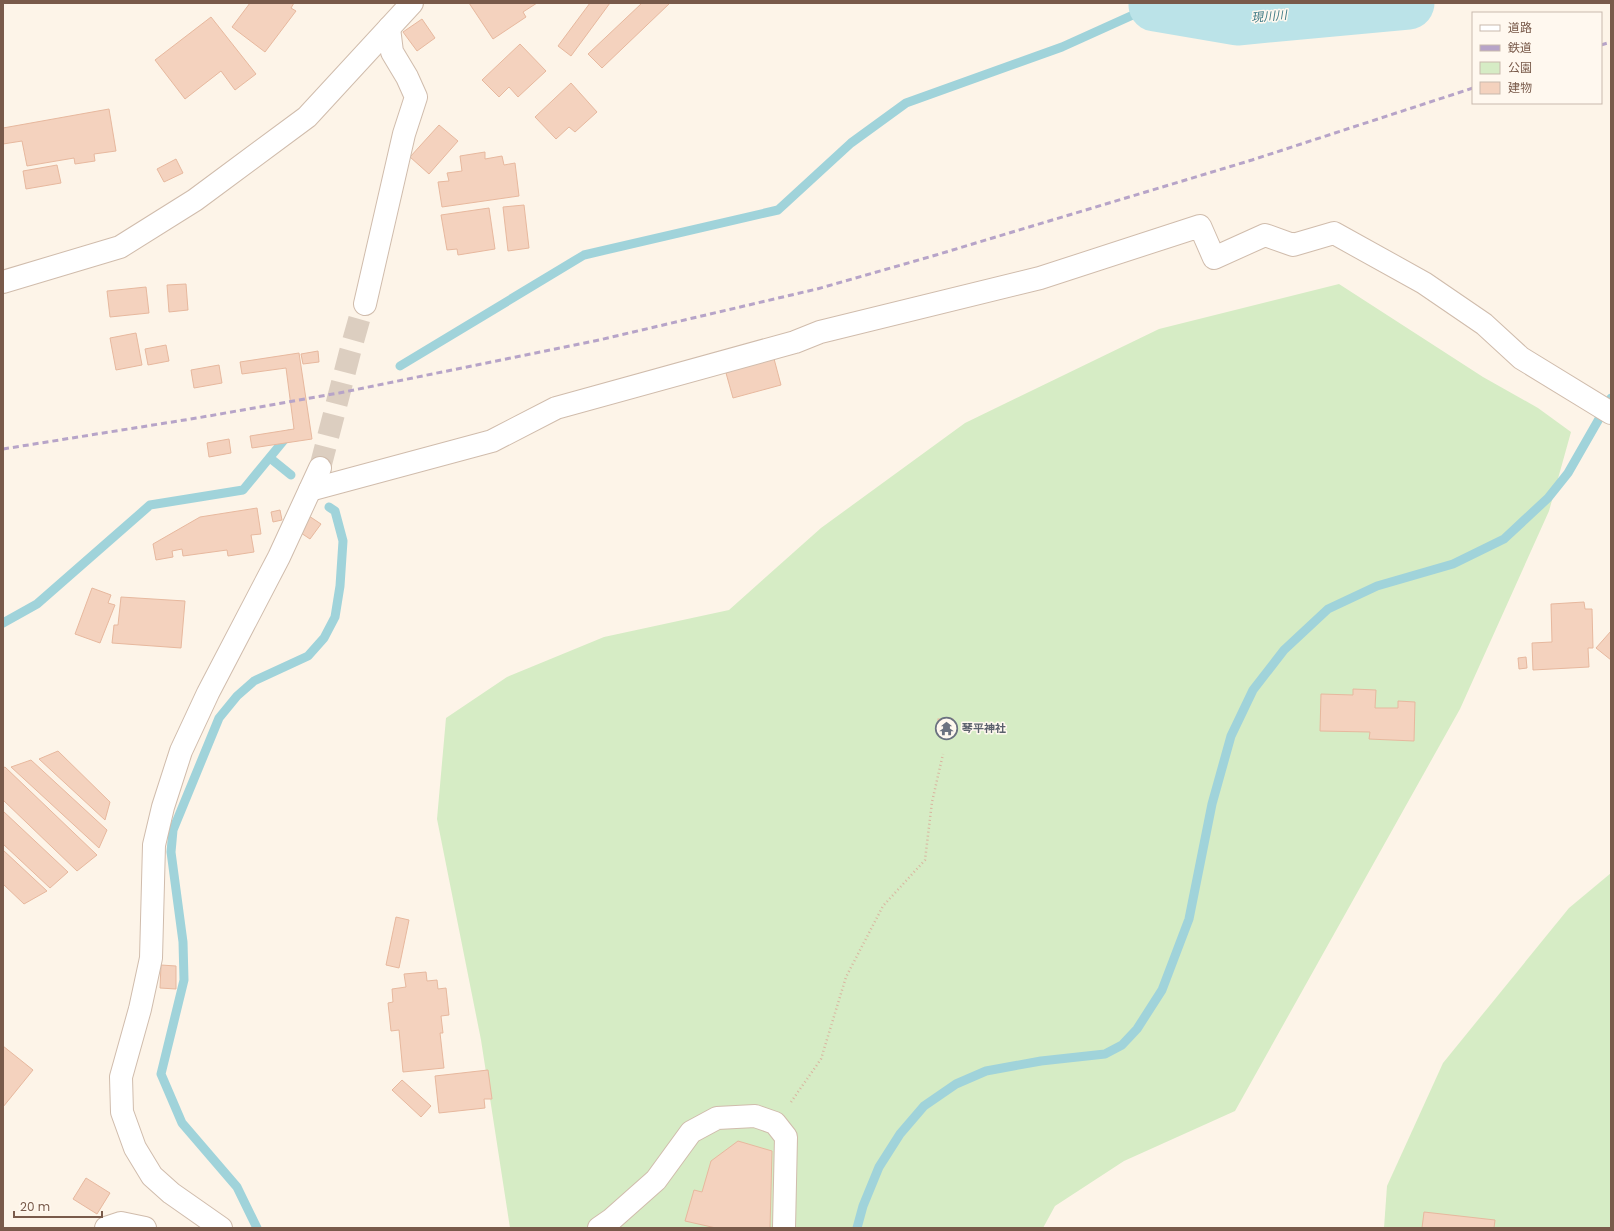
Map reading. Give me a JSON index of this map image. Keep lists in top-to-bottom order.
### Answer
{
  "water": ["現川川"],
  "places": {
    "temple": ["琴平神社"]
  },
  "legend": [
    "道路",
    "鉄道",
    "公園",
    "建物"
  ],
  "scale_bar": "20 m"
}
